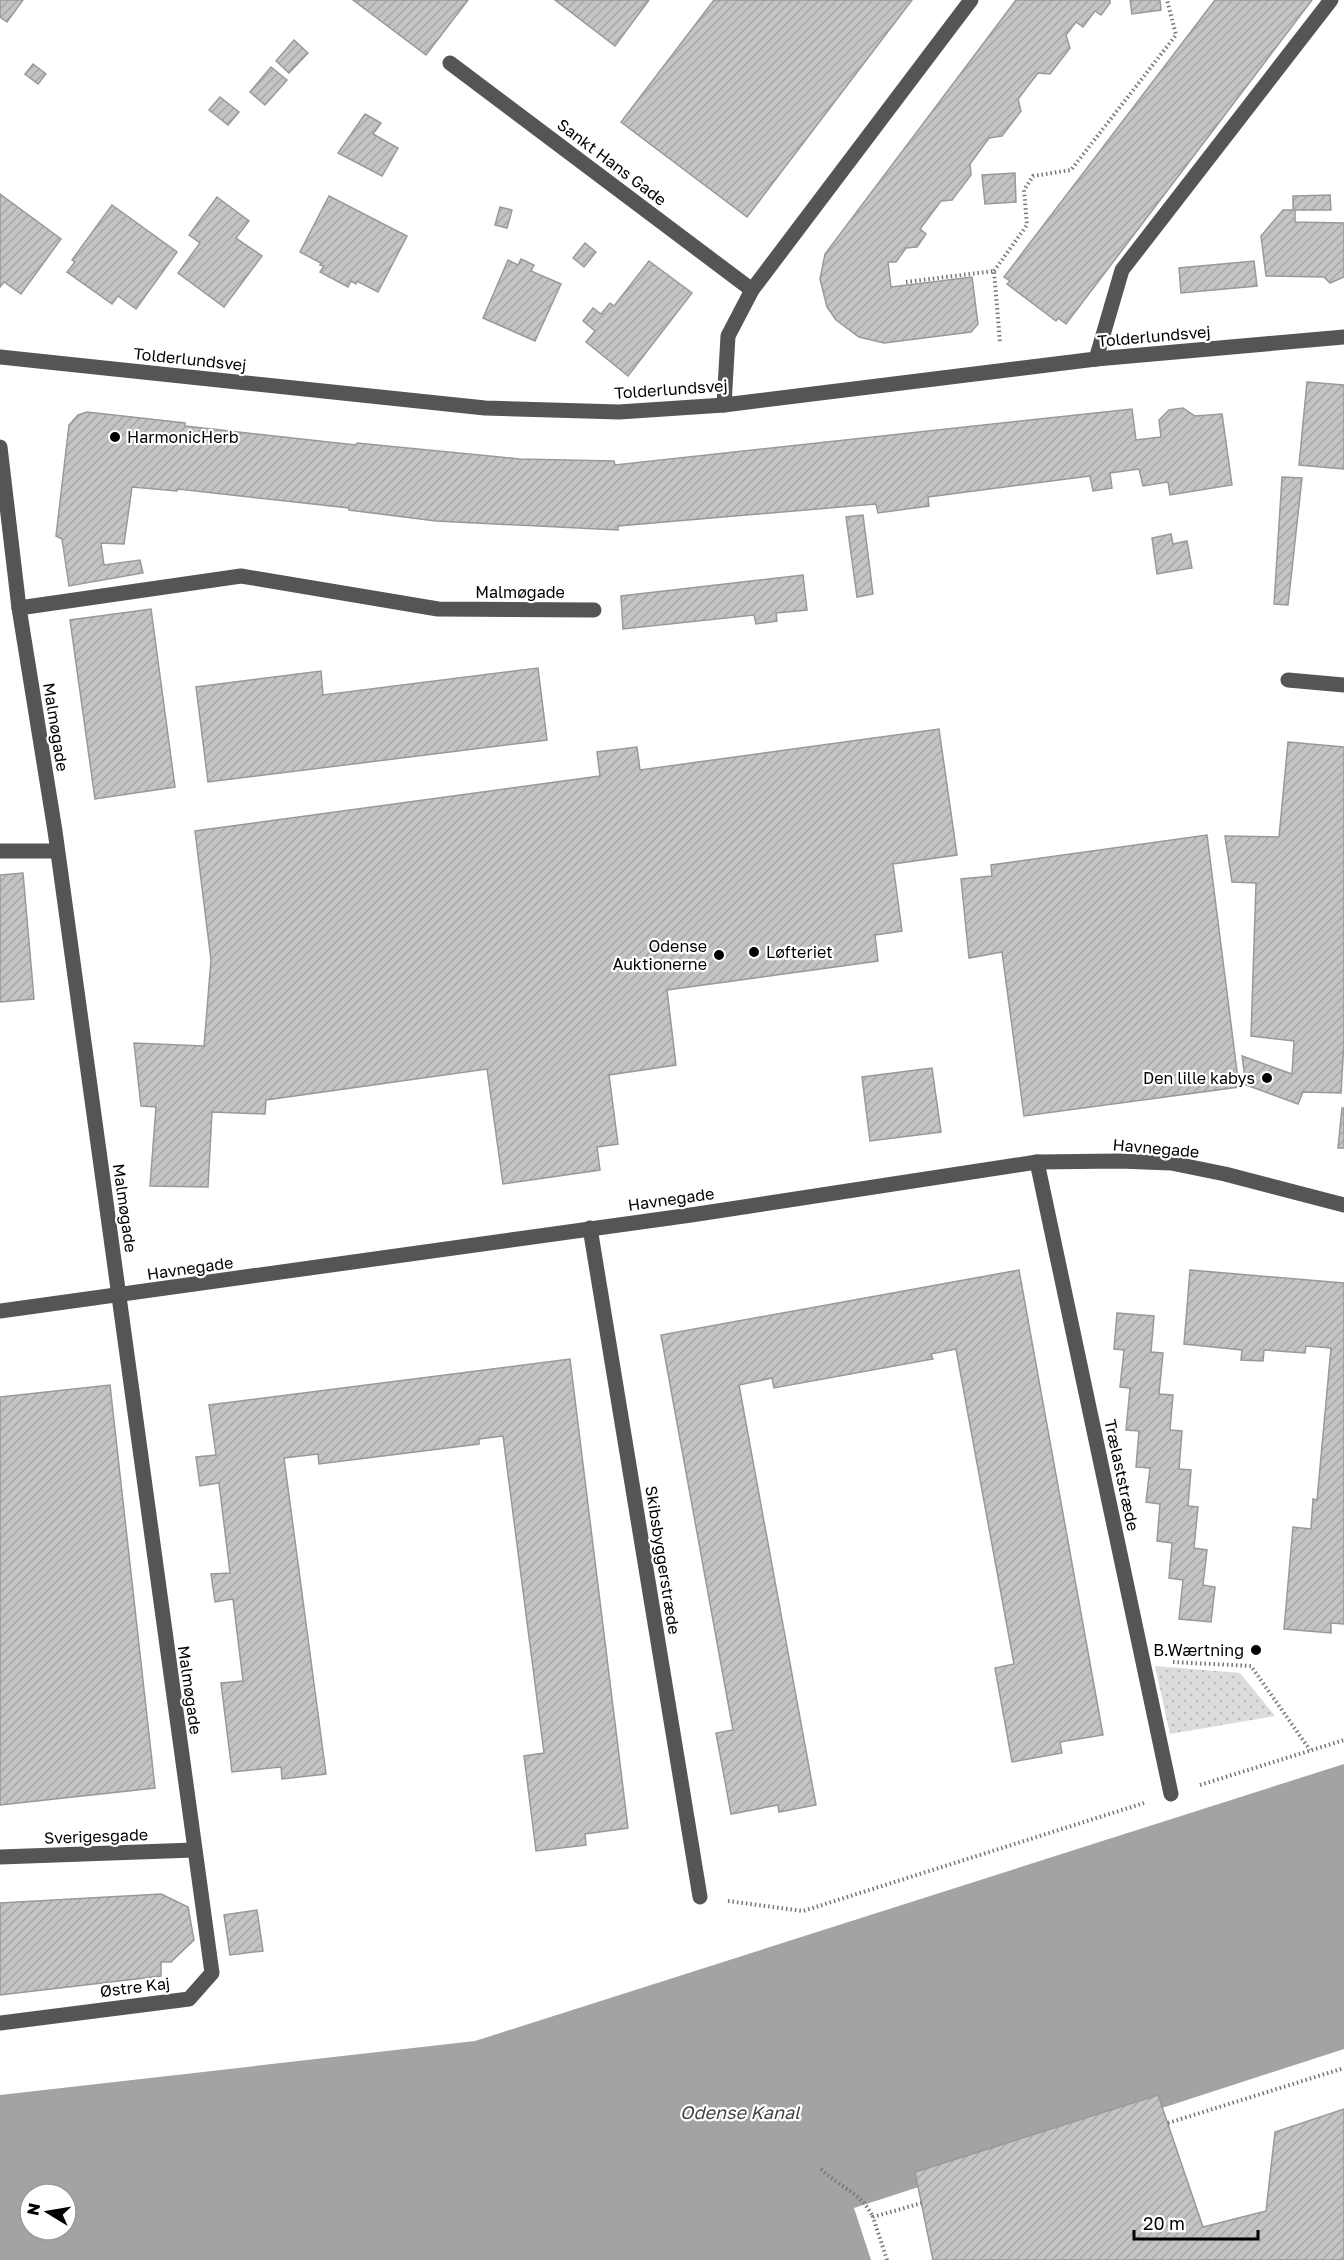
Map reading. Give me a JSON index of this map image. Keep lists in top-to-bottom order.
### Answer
{
  "streets": {
    "street": [
      "Sankt Hans Gade",
      "Tolderlundsvej",
      "Malmøgade",
      "Havnegade",
      "Trælaststræde",
      "Skibsbyggerstræde",
      "Sverigesgade",
      "Østre Kaj"
    ]
  },
  "crossings": [
    ["Malmøgade", "Havnegade"],
    ["Malmøgade", "Sverigesgade"],
    ["Malmøgade", "Østre Kaj"],
    ["Havnegade", "Trælaststræde"],
    ["Havnegade", "Skibsbyggerstræde"],
    ["Sverigesgade", "Østre Kaj"]
  ],
  "water": ["Odense Kanal"],
  "places": [
    "HarmonicHerb",
    "Løfteriet",
    "Odense Auktionerne",
    "Den lille kabys",
    "B.Wærtning"
  ],
  "scale_bar": "20 m",
  "north": "left"
}
